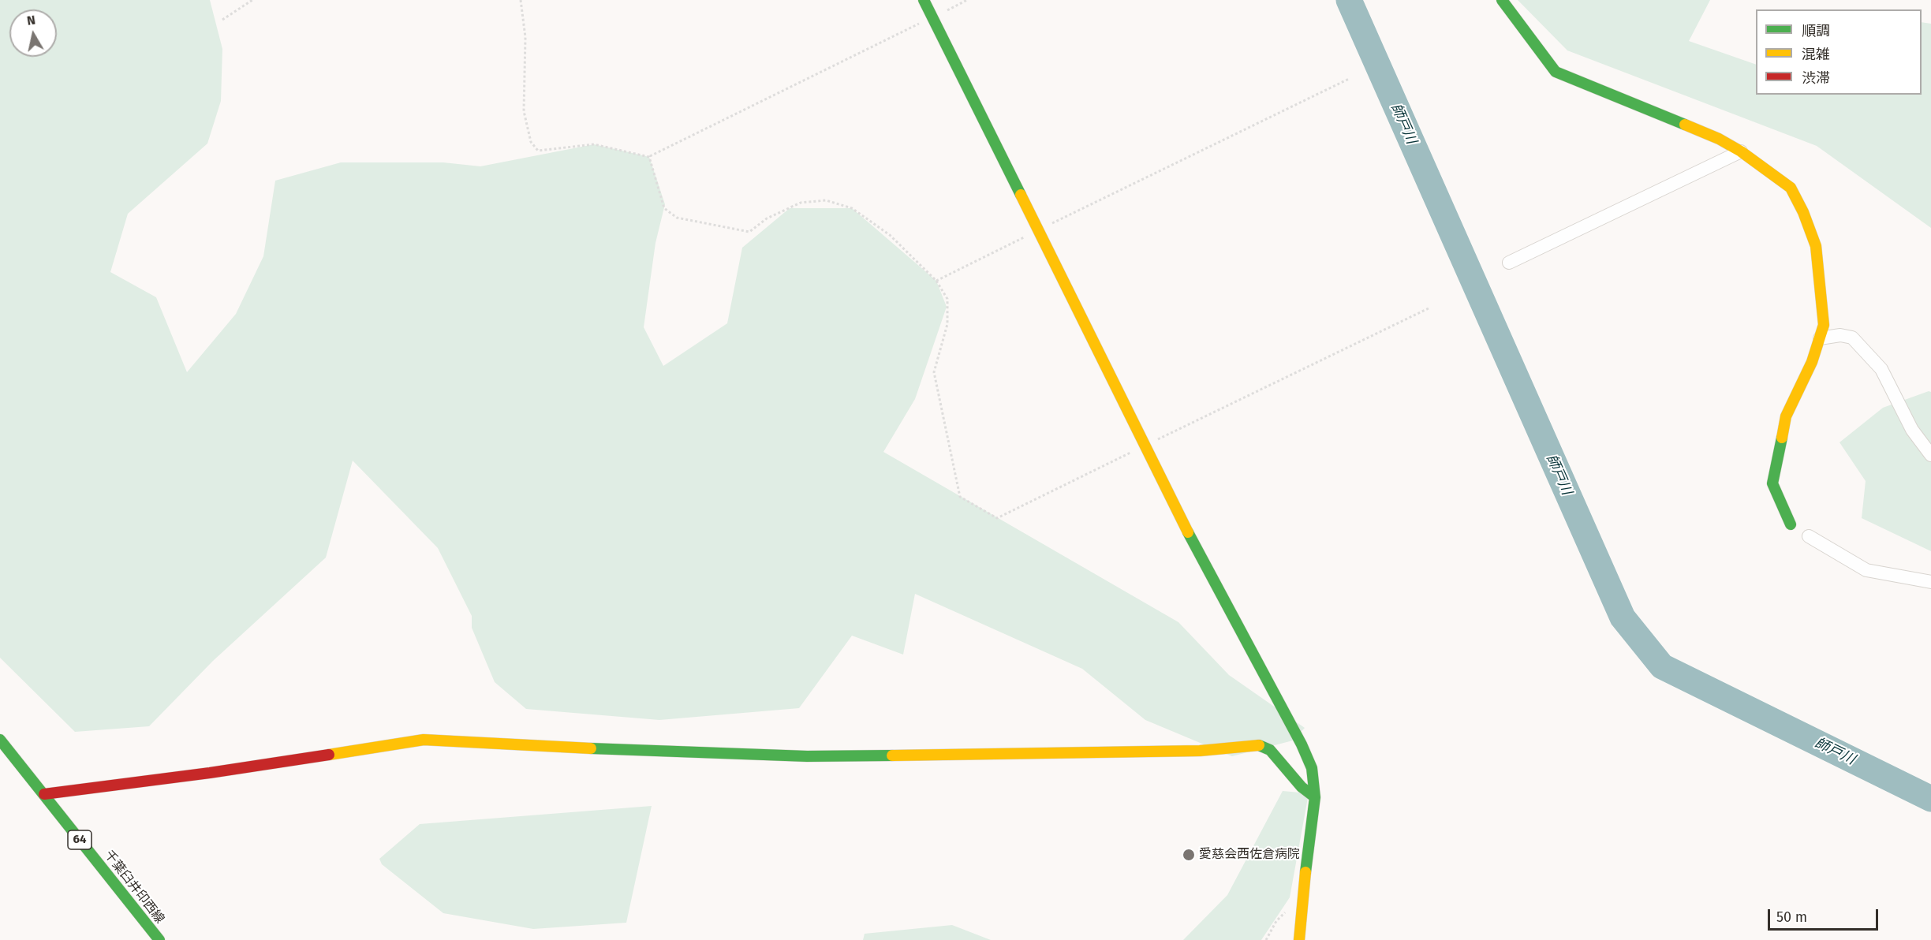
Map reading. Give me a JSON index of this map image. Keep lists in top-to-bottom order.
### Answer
{
  "streets": {
    "street": ["64", "千葉臼井印西線"]
  },
  "water": ["師戸川"],
  "places": ["愛慈会西佐倉病院"],
  "legend": ["順調", "混雑", "渋滞"],
  "scale_bar": "50 m",
  "north": "top"
}
